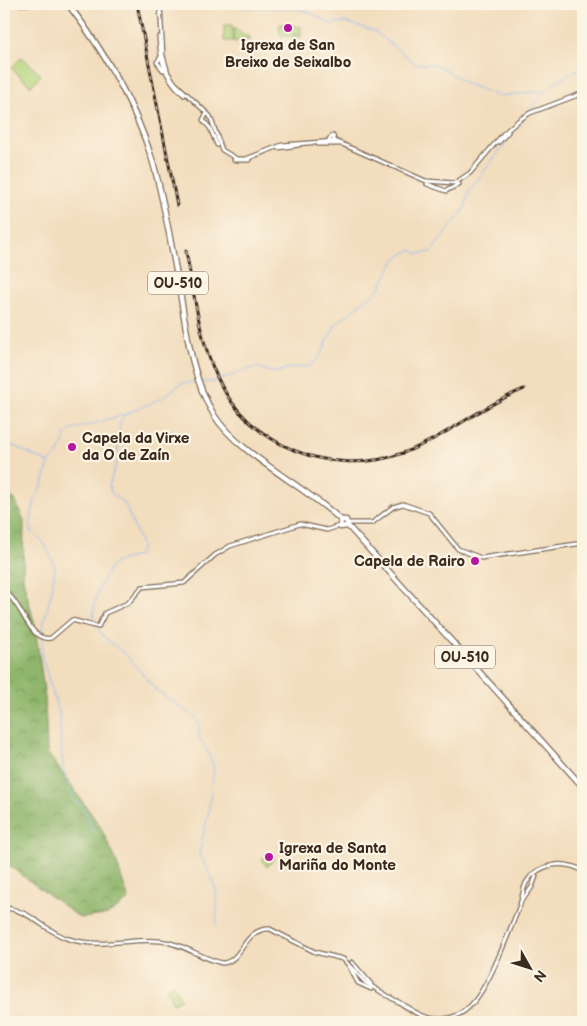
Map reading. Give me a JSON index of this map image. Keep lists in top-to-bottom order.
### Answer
{
  "streets": {
    "main road": ["OU-510"]
  },
  "places": [
    "Igrexa de San Breixo de Seixalbo",
    "Capela da Virxe da O de Zaín",
    "Capela de Rairo",
    "Igrexa de Santa Mariña do Monte"
  ],
  "north": "bottom right"
}
